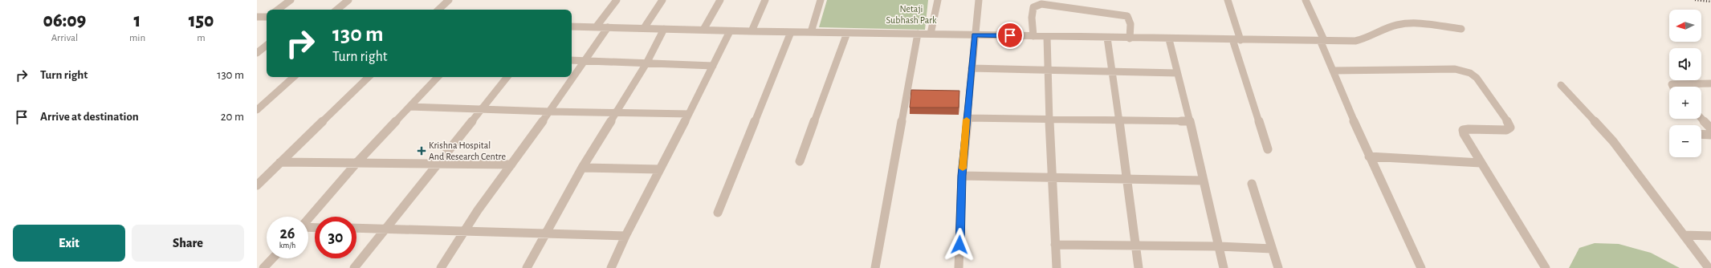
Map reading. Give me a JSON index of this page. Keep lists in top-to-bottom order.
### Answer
{
  "parks": ["Netaji Subhash Park"],
  "places": {
    "health": ["Krishna Hospital And Research Centre"]
  },
  "north": "left",
  "page": {
    "eta": [
      "06:09",
      "Arrival",
      "1",
      "min",
      "150",
      "m"
    ],
    "map_buttons": ["+", "−"],
    "turn": ["130 m", "Turn right"],
    "list": [
      {
        "name": "Turn right",
        "value": "130 m"
      },
      {
        "name": "Arrive at destination",
        "value": "20 m"
      }
    ],
    "speed": "26 km/h",
    "limit": "30",
    "buttons": ["Exit", "Share"]
  }
}
